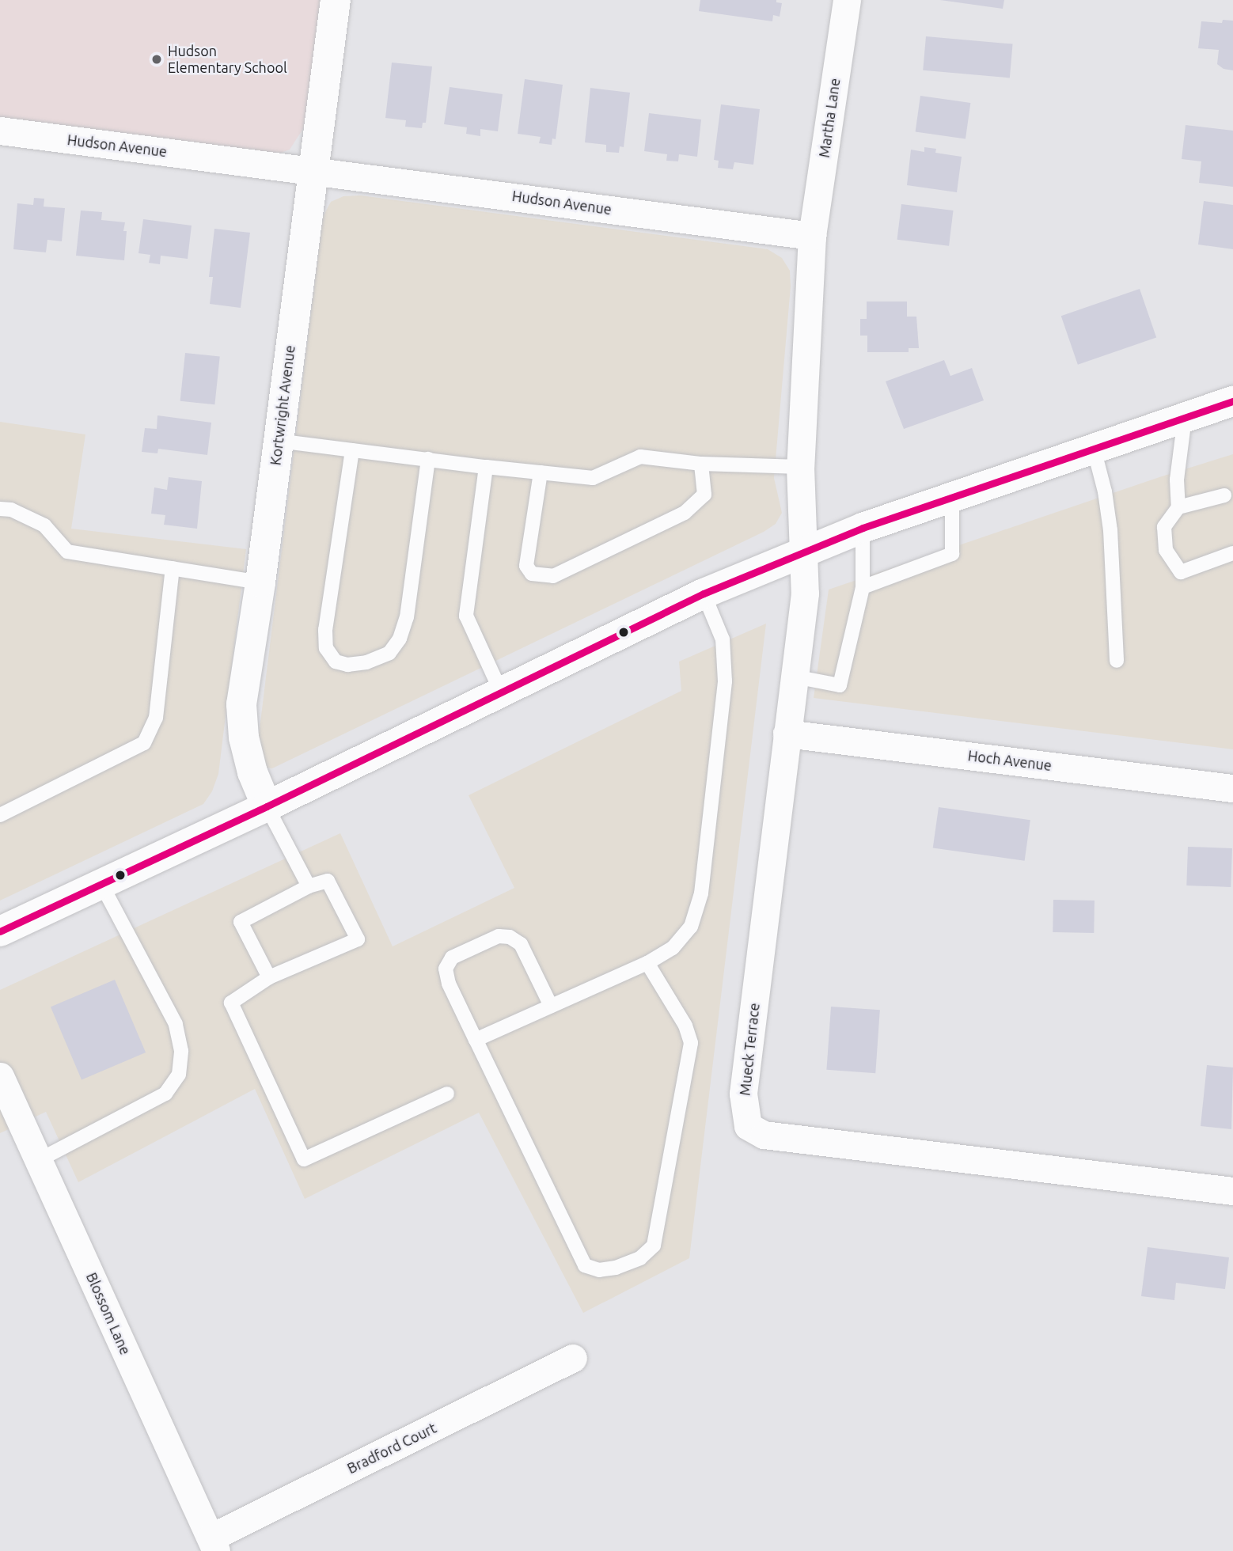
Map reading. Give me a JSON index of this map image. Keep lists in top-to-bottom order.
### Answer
{
  "streets": {
    "main road": ["Kortwright Avenue"],
    "street": [
      "Martha Lane",
      "Hudson Avenue",
      "Hoch Avenue",
      "Mueck Terrace",
      "Blossom Lane",
      "Bradford Court"
    ]
  },
  "crossings": [
    ["Martha Lane", "Hudson Avenue"],
    ["Hudson Avenue", "Kortwright Avenue"],
    ["Hoch Avenue", "Mueck Terrace"],
    ["Blossom Lane", "Bradford Court"]
  ],
  "places": ["Hudson Elementary School"]
}
